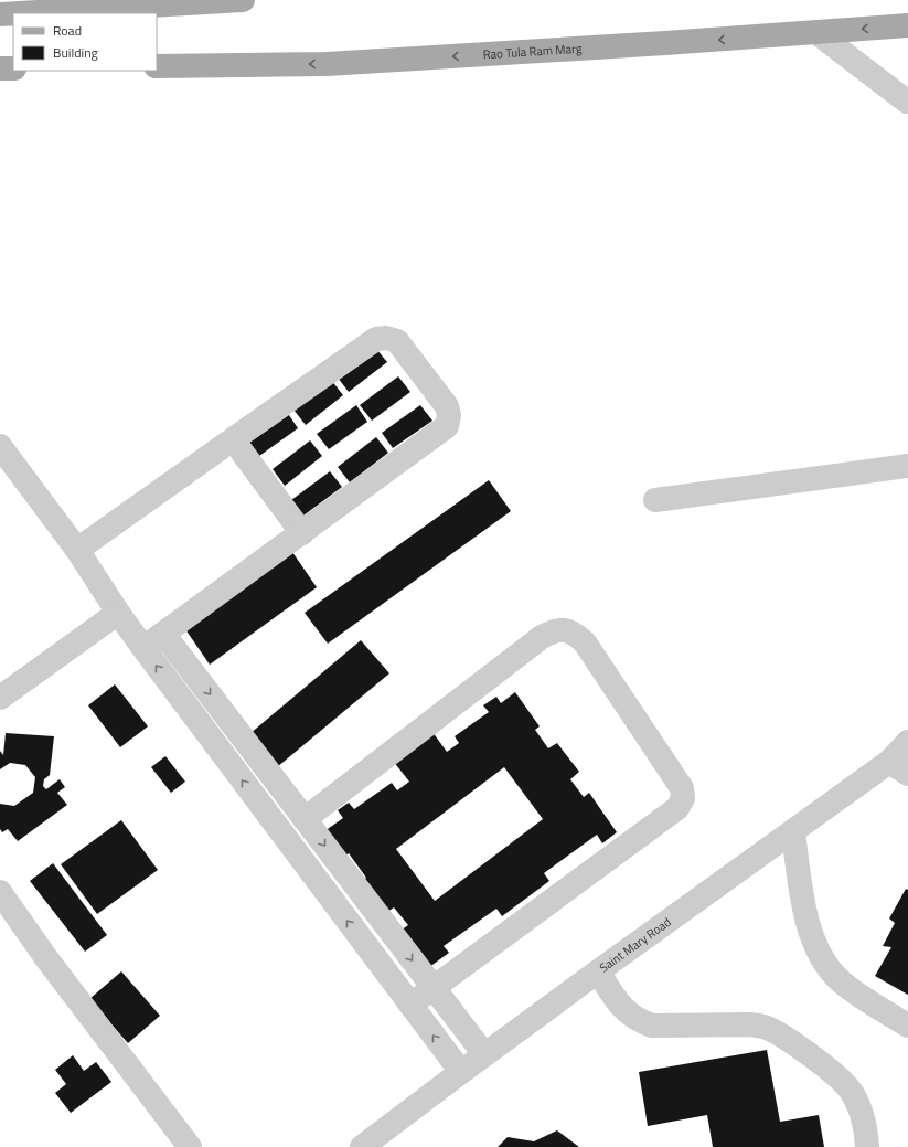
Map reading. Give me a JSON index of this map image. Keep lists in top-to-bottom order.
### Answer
{
  "streets": {
    "main road": ["Rao Tula Ram Marg"],
    "street": ["Saint Mary Road"]
  },
  "one_way": ["Rao Tula Ram Marg"],
  "legend": ["Road", "Building"]
}
